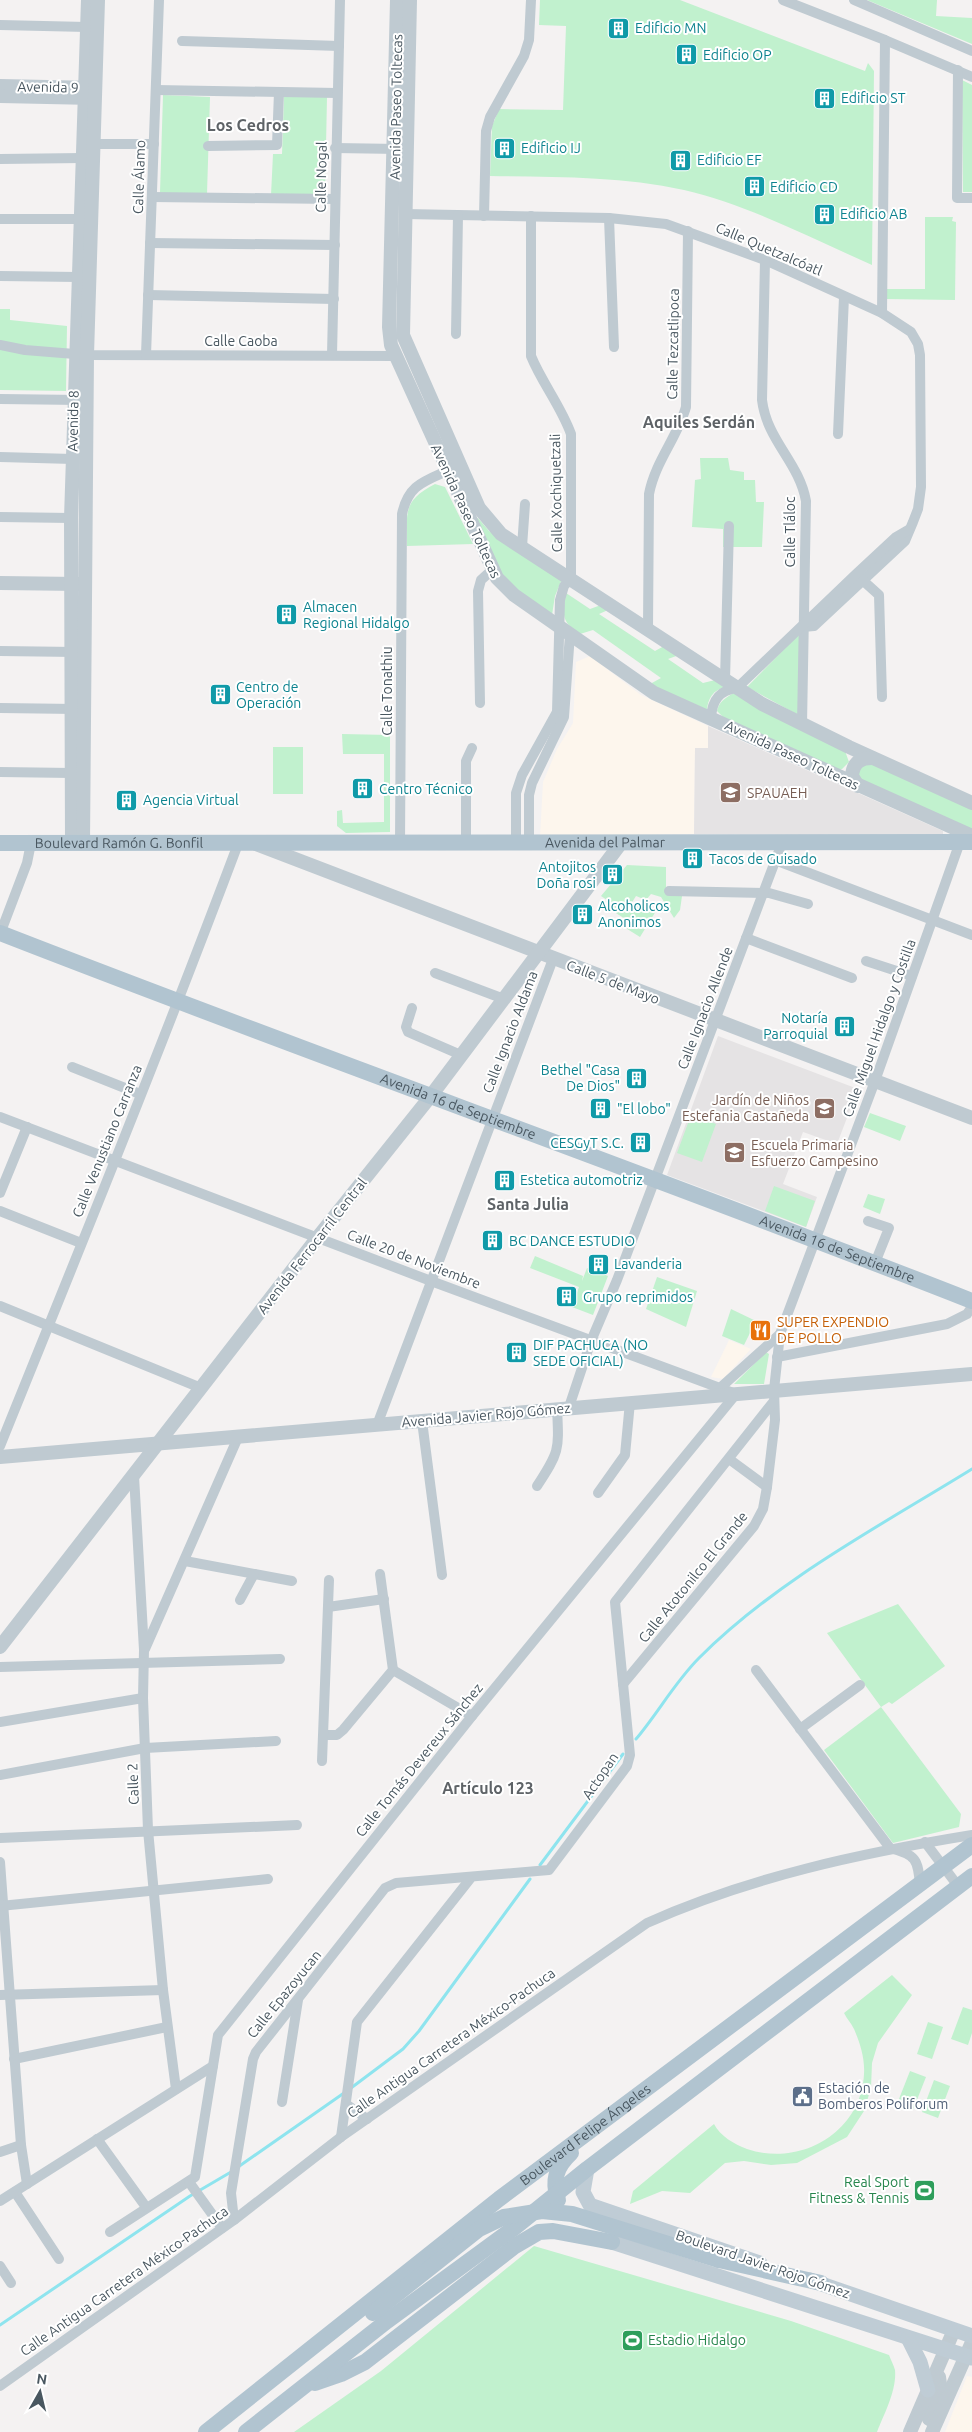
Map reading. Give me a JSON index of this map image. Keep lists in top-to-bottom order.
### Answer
{
  "streets": {
    "main road": [
      "Avenida del Palmar",
      "Boulevard Ramón G. Bonfil",
      "Avenida 16 de Septiembre",
      "Boulevard Felipe Ángeles",
      "Boulevard Javier Rojo Gómez"
    ],
    "street": [
      "Avenida 9",
      "Avenida Paseo Toltecas",
      "Calle Álamo",
      "Calle Nogal",
      "Calle Quetzalcóatl",
      "Calle Caoba",
      "Calle Tezcatlipoca",
      "Avenida 8",
      "Calle Xochiquetzali",
      "Calle Tláloc",
      "Calle Tonathiu",
      "Calle 5 de Mayo",
      "Calle Ignacio Allende",
      "Calle Miguel Hidalgo y Costilla",
      "Calle Ignacio Aldama",
      "Calle Venustiano Carranza",
      "Avenida Ferrocarril Central",
      "Calle 20 de Noviembre",
      "Avenida Javier Rojo Gómez",
      "Calle Atotonilco El Grande",
      "Calle Tomás Devereux Sánchez",
      "Actopan",
      "Calle 2",
      "Calle Epazoyucan",
      "Calle Antigua Carretera México-Pachuca"
    ]
  },
  "crossings": [
    ["Avenida 9", "Avenida 8"],
    ["Avenida Paseo Toltecas", "Calle Quetzalcóatl"],
    ["Avenida Paseo Toltecas", "Calle Caoba"],
    ["Avenida Paseo Toltecas", "Calle Tezcatlipoca"],
    ["Avenida Paseo Toltecas", "Calle Xochiquetzali"],
    ["Avenida Paseo Toltecas", "Calle Tláloc"],
    ["Avenida Paseo Toltecas", "Calle Tonathiu"],
    ["Avenida Paseo Toltecas", "Avenida del Palmar"],
    ["Avenida Paseo Toltecas", "Calle Miguel Hidalgo y Costilla"],
    ["Calle Álamo", "Calle Caoba"],
    ["Calle Nogal", "Calle Caoba"],
    ["Calle Quetzalcóatl", "Calle Tezcatlipoca"],
    ["Calle Quetzalcóatl", "Calle Xochiquetzali"],
    ["Calle Quetzalcóatl", "Calle Tláloc"],
    ["Calle Caoba", "Avenida 8"],
    ["Avenida 8", "Boulevard Ramón G. Bonfil"],
    ["Calle Xochiquetzali", "Avenida del Palmar"],
    ["Calle Tonathiu", "Avenida del Palmar"],
    ["Avenida del Palmar", "Boulevard Ramón G. Bonfil"],
    ["Avenida del Palmar", "Calle 5 de Mayo"],
    ["Avenida del Palmar", "Calle Ignacio Allende"],
    ["Avenida del Palmar", "Calle Miguel Hidalgo y Costilla"],
    ["Avenida del Palmar", "Calle Venustiano Carranza"],
    ["Avenida del Palmar", "Avenida Ferrocarril Central"],
    ["Boulevard Ramón G. Bonfil", "Calle Venustiano Carranza"],
    ["Calle 5 de Mayo", "Calle Ignacio Allende"],
    ["Calle 5 de Mayo", "Calle Miguel Hidalgo y Costilla"],
    ["Calle 5 de Mayo", "Calle Ignacio Aldama"],
    ["Calle 5 de Mayo", "Avenida Ferrocarril Central"],
    ["Calle Ignacio Allende", "Avenida 16 de Septiembre"],
    ["Calle Ignacio Allende", "Calle 20 de Noviembre"],
    ["Calle Ignacio Allende", "Avenida Javier Rojo Gómez"],
    ["Calle Miguel Hidalgo y Costilla", "Avenida 16 de Septiembre"],
    ["Calle Miguel Hidalgo y Costilla", "Calle 20 de Noviembre"],
    ["Calle Miguel Hidalgo y Costilla", "Avenida Javier Rojo Gómez"],
    ["Calle Miguel Hidalgo y Costilla", "Calle Atotonilco El Grande"],
    ["Calle Ignacio Aldama", "Avenida 16 de Septiembre"],
    ["Calle Ignacio Aldama", "Calle 20 de Noviembre"],
    ["Calle Ignacio Aldama", "Avenida Javier Rojo Gómez"],
    ["Avenida 16 de Septiembre", "Calle Venustiano Carranza"],
    ["Avenida 16 de Septiembre", "Avenida Ferrocarril Central"],
    ["Calle Venustiano Carranza", "Calle 20 de Noviembre"],
    ["Avenida Ferrocarril Central", "Calle 20 de Noviembre"],
    ["Avenida Ferrocarril Central", "Avenida Javier Rojo Gómez"],
    ["Avenida Ferrocarril Central", "Calle 2"],
    ["Calle 20 de Noviembre", "Avenida Javier Rojo Gómez"],
    ["Calle 20 de Noviembre", "Calle Tomás Devereux Sánchez"],
    ["Avenida Javier Rojo Gómez", "Calle Atotonilco El Grande"],
    ["Avenida Javier Rojo Gómez", "Calle Tomás Devereux Sánchez"],
    ["Calle Atotonilco El Grande", "Actopan"],
    ["Actopan", "Calle Epazoyucan"],
    ["Calle Epazoyucan", "Calle Antigua Carretera México-Pachuca"],
    ["Boulevard Felipe Ángeles", "Boulevard Javier Rojo Gómez"]
  ],
  "districts": [
    "Los Cedros",
    "Aquiles Serdán",
    "Santa Julia",
    "Artículo 123"
  ],
  "places": {
    "building": [
      "Edificio MN",
      "Edificio OP",
      "Edificio ST",
      "Edificio IJ",
      "Edificio EF",
      "Edificio CD",
      "Edificio AB",
      "Almacen Regional Hidalgo",
      "Centro de Operación",
      "Centro Técnico",
      "Agencia Virtual",
      "Tacos de Guisado",
      "Antojitos Doña rosi",
      "Alcoholicos Anonimos",
      "Notaría Parroquial",
      "Bethel \"Casa De Dios\"",
      "\"El lobo\"",
      "CESGyT S.C.",
      "Estetica automotriz",
      "BC DANCE ESTUDIO",
      "Lavanderia",
      "Grupo reprimidos",
      "DIF PACHUCA (NO SEDE OFICIAL)"
    ],
    "school or university": ["SPAUAEH", "Jardín de Niños Estefania Castañeda", "Escuela Primaria Esfuerzo Campesino"],
    "restaurant": ["SUPER EXPENDIO DE POLLO"],
    "public building": ["Estación de Bomberos Poliforum"],
    "sports": ["Real Sport Fitness & Tennis", "Estadio Hidalgo"]
  },
  "north": "top"
}
